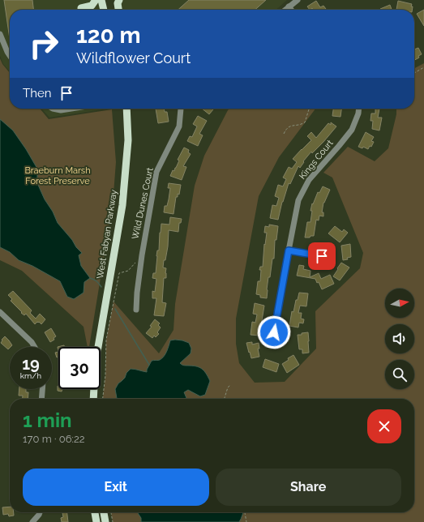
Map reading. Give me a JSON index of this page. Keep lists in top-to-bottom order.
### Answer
{
  "streets": {
    "main road": ["West Fabyan Parkway"],
    "street": ["Kings Court", "Wild Dunes Court"]
  },
  "parks": ["Braeburn Marsh Forest Preserve"],
  "north": "right",
  "page": {
    "turn": ["120 m", "Wildflower Court"],
    "then": "Then",
    "speed": "19 km/h",
    "limit": "30",
    "heading": ["1 min", "170 m · 06:22"],
    "buttons": ["Exit", "Share"]
  }
}
